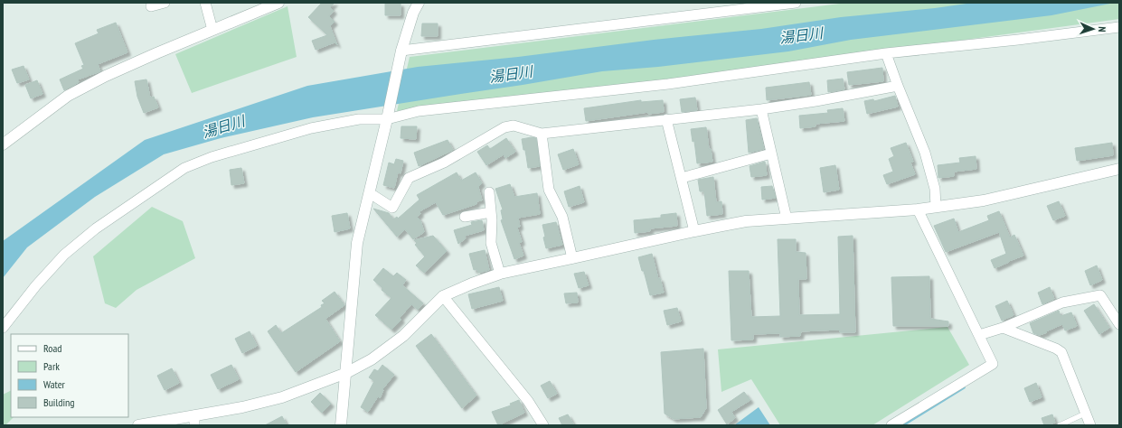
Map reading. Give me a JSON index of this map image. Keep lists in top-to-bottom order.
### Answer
{
  "water": ["湯日川"],
  "legend": [
    "Road",
    "Park",
    "Water",
    "Building"
  ],
  "north": "right"
}
